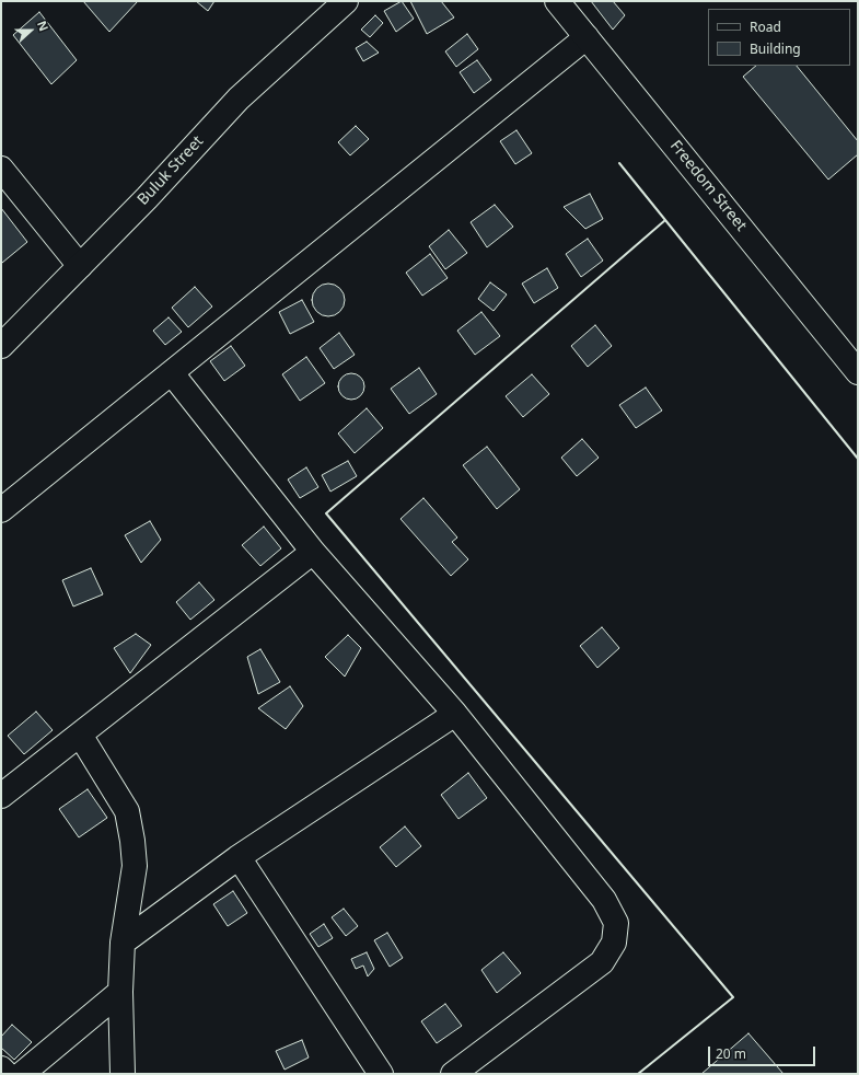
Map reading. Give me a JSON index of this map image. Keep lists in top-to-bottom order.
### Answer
{
  "streets": {
    "street": ["Buluk Street", "Freedom Street"]
  },
  "legend": ["Road", "Building"],
  "scale_bar": "20 m",
  "north": "right"
}
